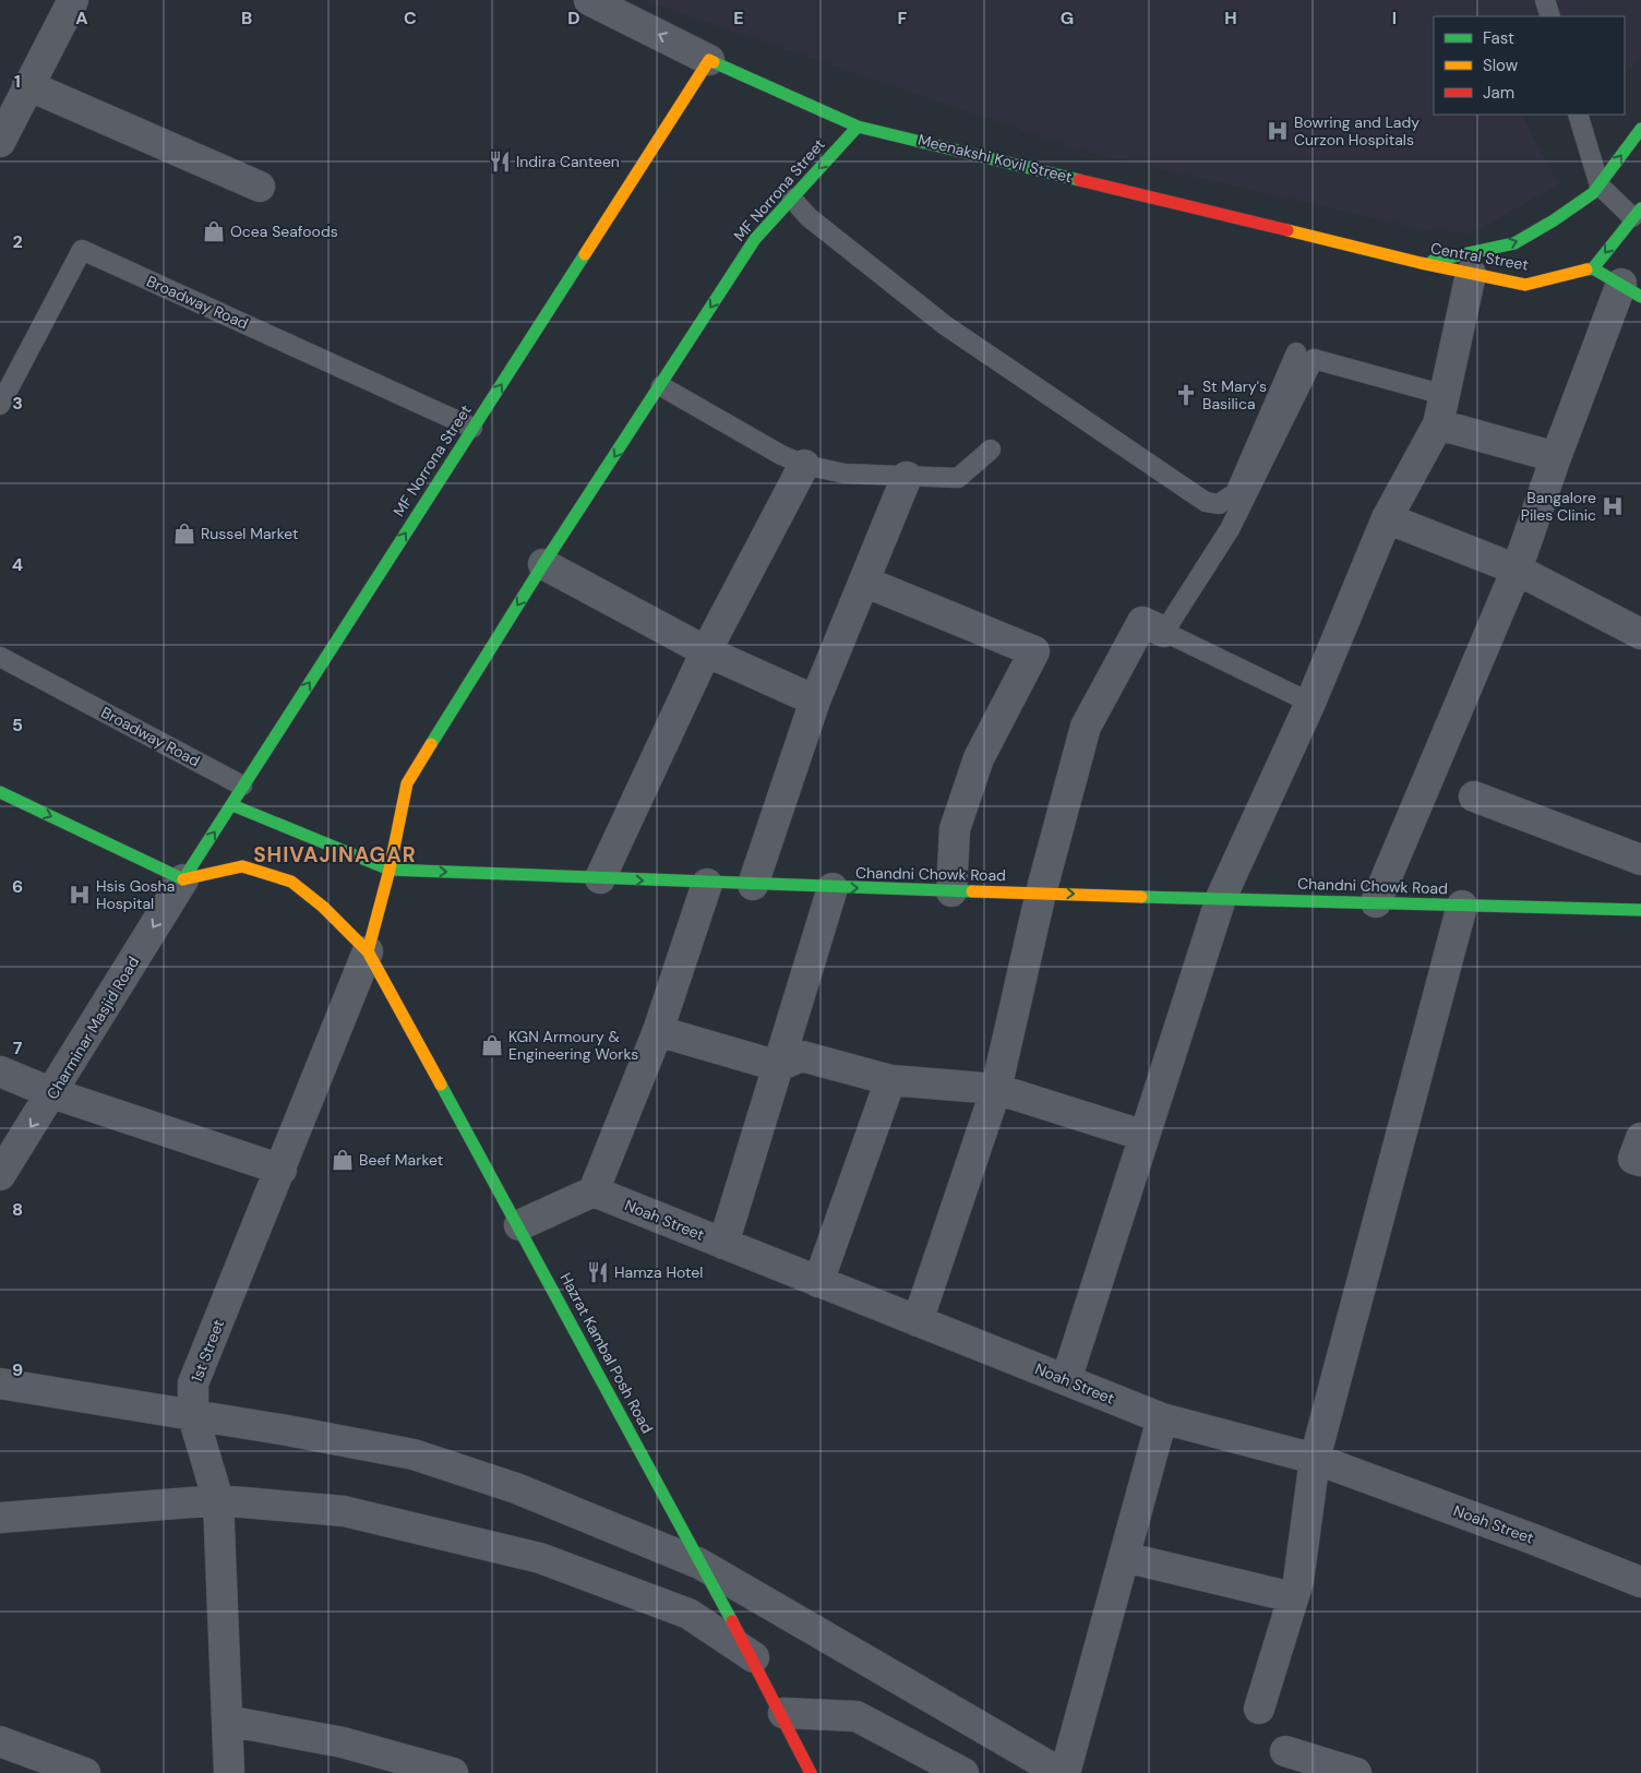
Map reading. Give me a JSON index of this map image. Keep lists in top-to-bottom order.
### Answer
{
  "streets": {
    "street": [
      "Meenakshi Kovil Street",
      "MF Norrona Street",
      "Central Street",
      "Chandni Chowk Road",
      "Charminar Masjid Road",
      "Noah Street",
      "1st Street",
      "Hazrat Kambal Posh Road"
    ],
    "lane": ["Broadway Road"]
  },
  "crossings": [
    ["Meenakshi Kovil Street", "MF Norrona Street"],
    ["Meenakshi Kovil Street", "Central Street"],
    ["MF Norrona Street", "Broadway Road"],
    ["MF Norrona Street", "Chandni Chowk Road"],
    ["MF Norrona Street", "Charminar Masjid Road"],
    ["MF Norrona Street", "Hazrat Kambal Posh Road"],
    ["Charminar Masjid Road", "Hazrat Kambal Posh Road"],
    ["1st Street", "Hazrat Kambal Posh Road"]
  ],
  "one_way": ["Central Street", "Chandni Chowk Road", "Charminar Masjid Road"],
  "districts": ["SHIVAJINAGAR"],
  "places": {
    "hospital": ["Bowring and Lady Curzon Hospitals", "Bangalore Piles Clinic", "Hsis Gosha Hospital"],
    "restaurant": ["Indira Canteen", "Hamza Hotel"],
    "shop": [
      "Ocea Seafoods",
      "Russel Market",
      "KGN Armoury & Engineering Works",
      "Beef Market"
    ],
    "church": ["St Mary's Basilica"]
  },
  "legend": ["Fast", "Slow", "Jam"],
  "grid": {
    "columns": [
      "A",
      "B",
      "C",
      "D",
      "E",
      "F",
      "G",
      "H",
      "I"
    ],
    "rows": [
      "1",
      "2",
      "3",
      "4",
      "5",
      "6",
      "7",
      "8",
      "9"
    ]
  }
}
